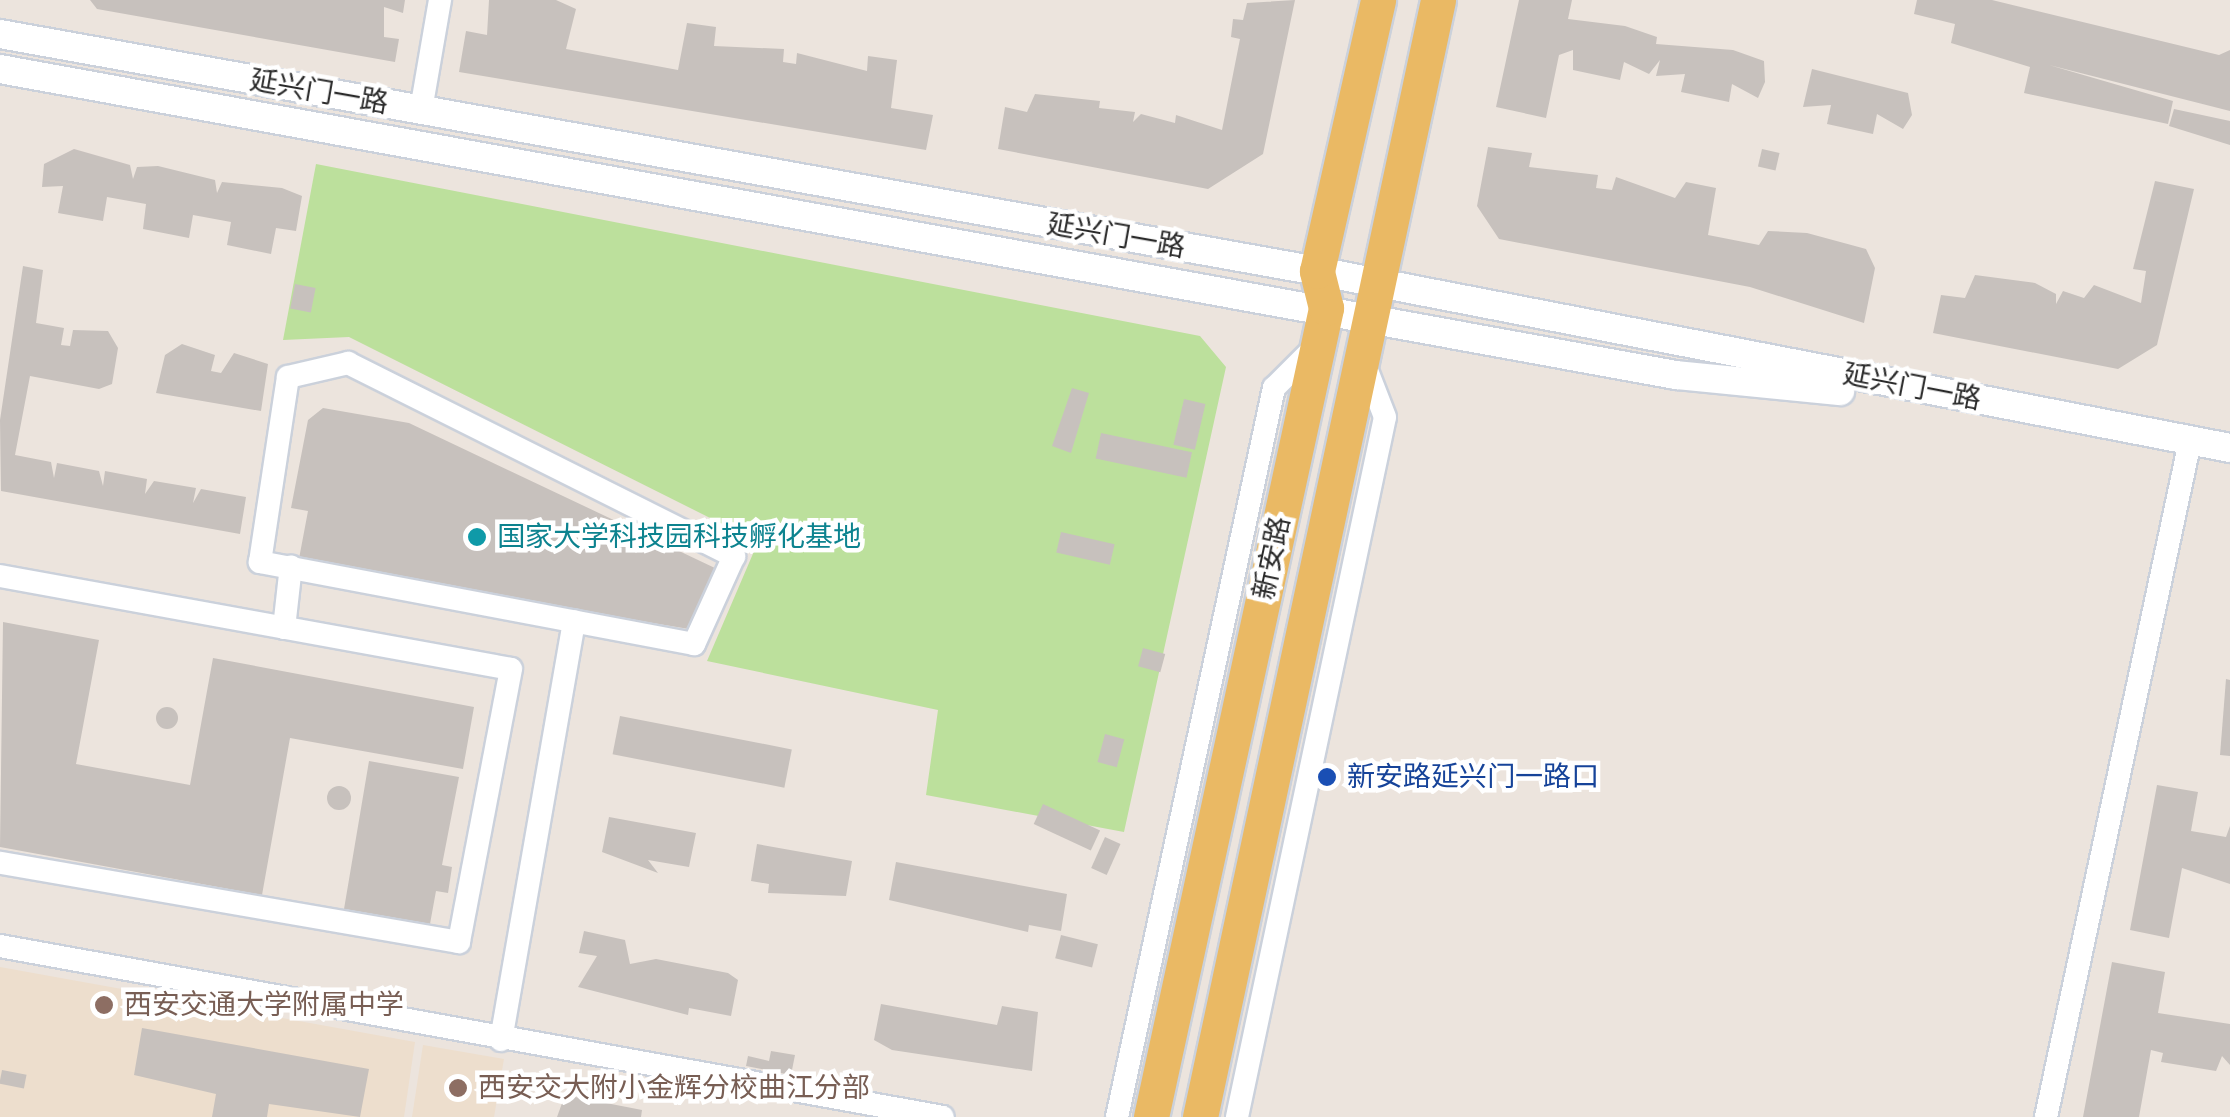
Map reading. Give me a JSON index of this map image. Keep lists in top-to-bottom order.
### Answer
{
  "streets": {
    "main road": ["新安路"],
    "street": ["延兴门一路"]
  },
  "crossings": [
    ["延兴门一路", "新安路"]
  ],
  "places": [
    "国家大学科技园科技孵化基地",
    "新安路延兴门一路口",
    "西安交通大学附属中学",
    "西安交大附小金辉分校曲江分部"
  ]
}
